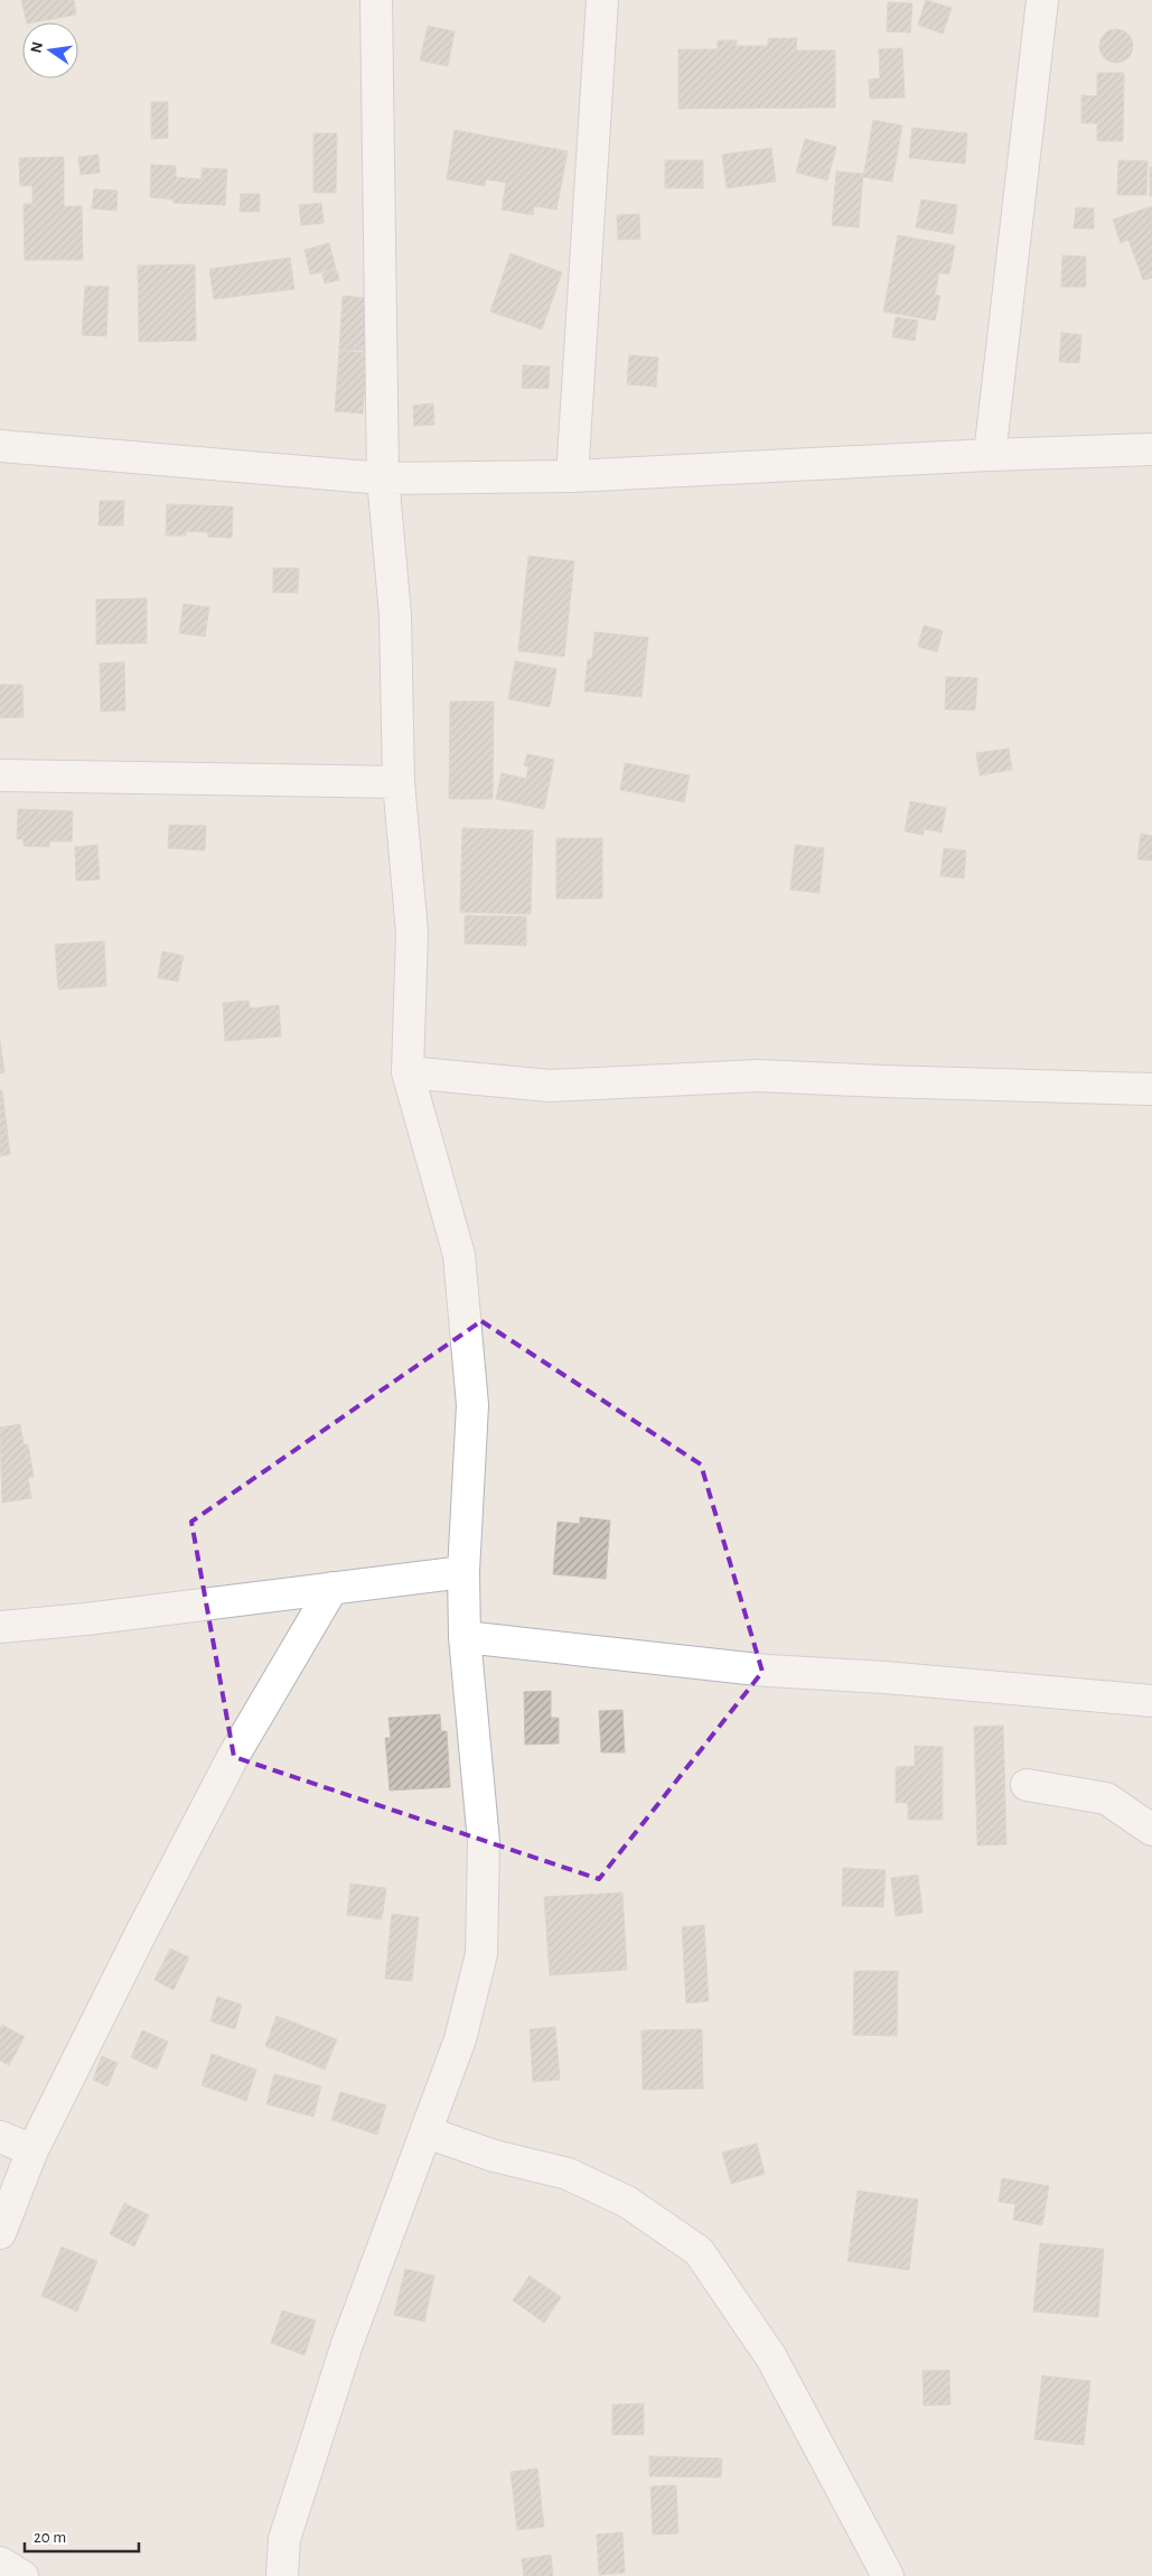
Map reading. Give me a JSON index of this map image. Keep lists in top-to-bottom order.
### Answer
{
  "scale_bar": "20 m",
  "north": "left"
}
